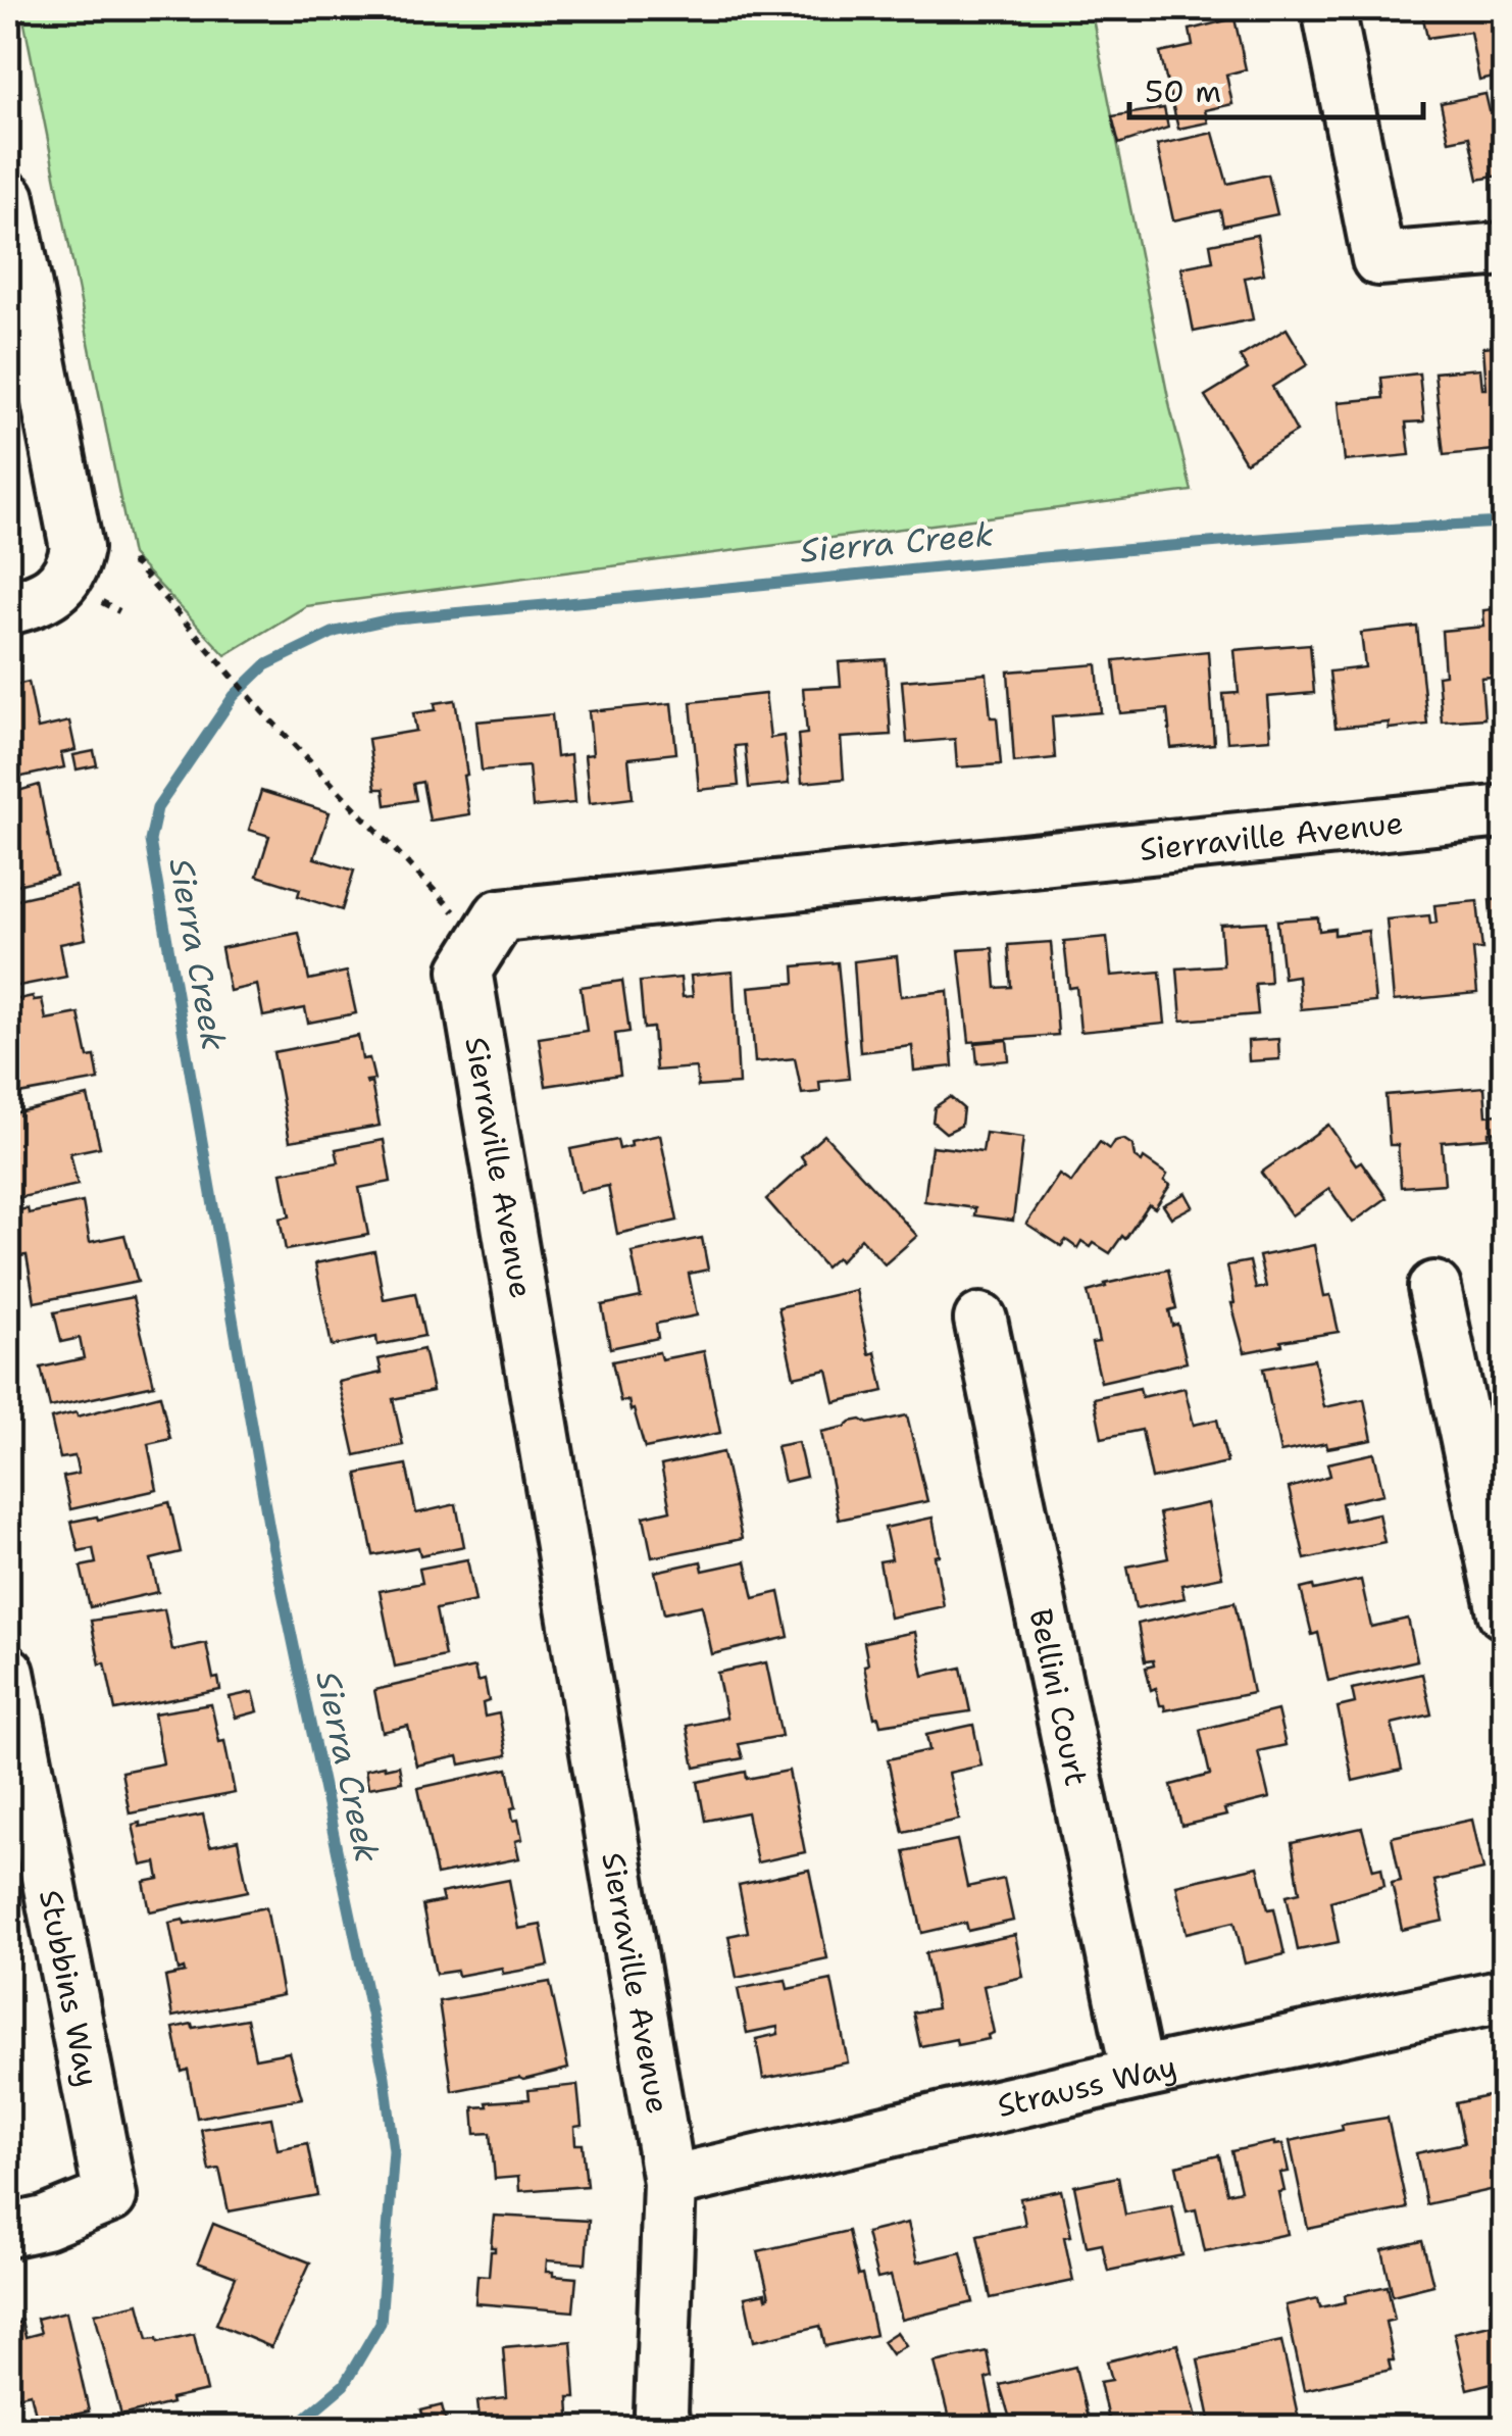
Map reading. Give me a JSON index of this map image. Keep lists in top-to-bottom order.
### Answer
{
  "streets": {
    "street": [
      "Sierraville Avenue",
      "Bellini Court",
      "Stubbins Way",
      "Strauss Way"
    ]
  },
  "crossings": [
    ["Sierraville Avenue", "Strauss Way"],
    ["Bellini Court", "Strauss Way"]
  ],
  "water": ["Sierra Creek"],
  "scale_bar": "50 m"
}
